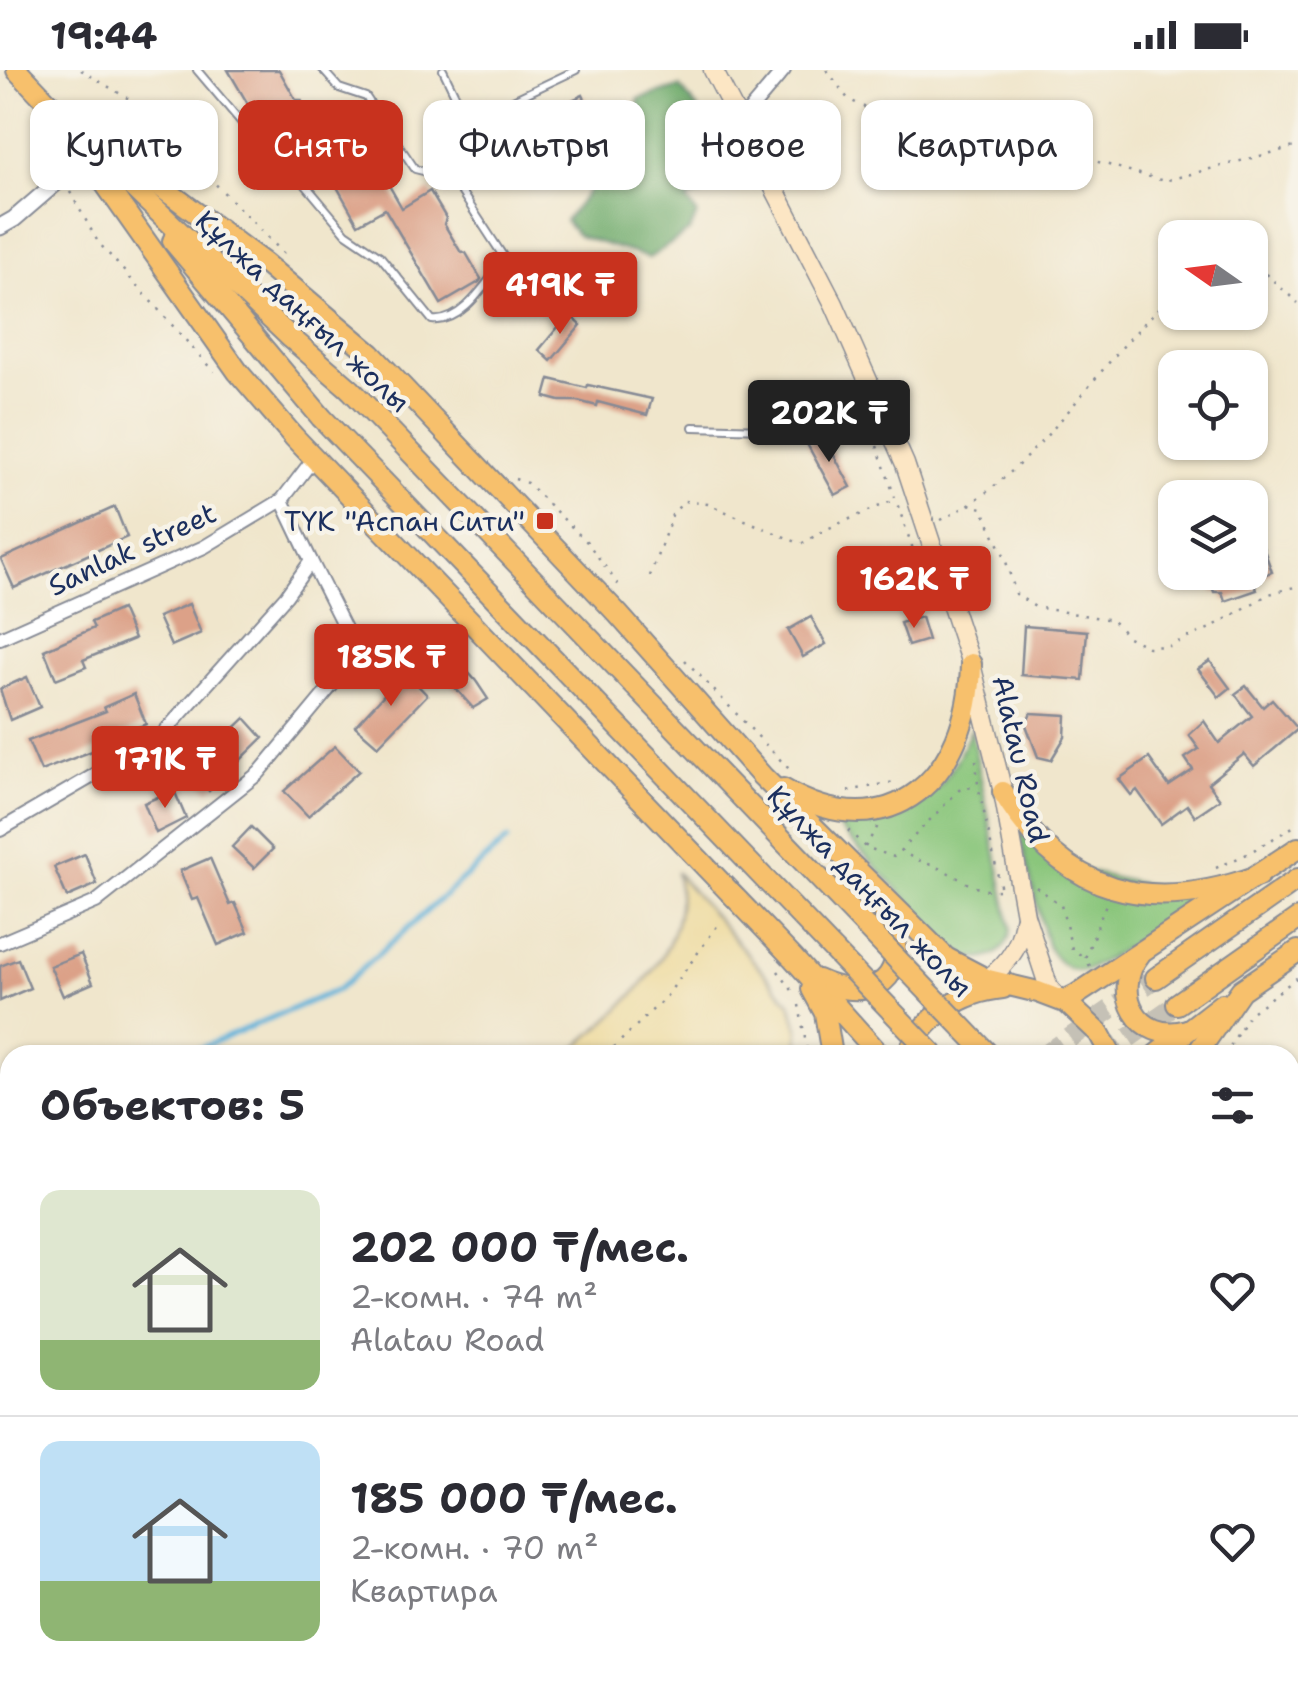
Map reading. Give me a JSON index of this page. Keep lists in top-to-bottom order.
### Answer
{
  "streets": {
    "main road": ["Құлжа даңғыл жолы", "Alatau Road"],
    "street": ["Sanlak street"]
  },
  "places": {
    "transit": ["ТҮК \"Аспан Сити\""]
  },
  "north": "left",
  "page": {
    "status": "19:44",
    "chip": [
      "Купить",
      "Снять",
      "Фильтры",
      "Новое",
      "Квартира"
    ],
    "price": [
      "419K ₸",
      "202K ₸",
      "162K ₸",
      "185K ₸",
      "171K ₸"
    ],
    "heading": "Объектов: 5",
    "list": [
      {
        "name": "202 000 ₸/мес.",
        "note": "2-комн. · 74 m² · Alatau Road"
      },
      {
        "name": "185 000 ₸/мес.",
        "note": "2-комн. · 70 m² · Квартира"
      }
    ]
  }
}
